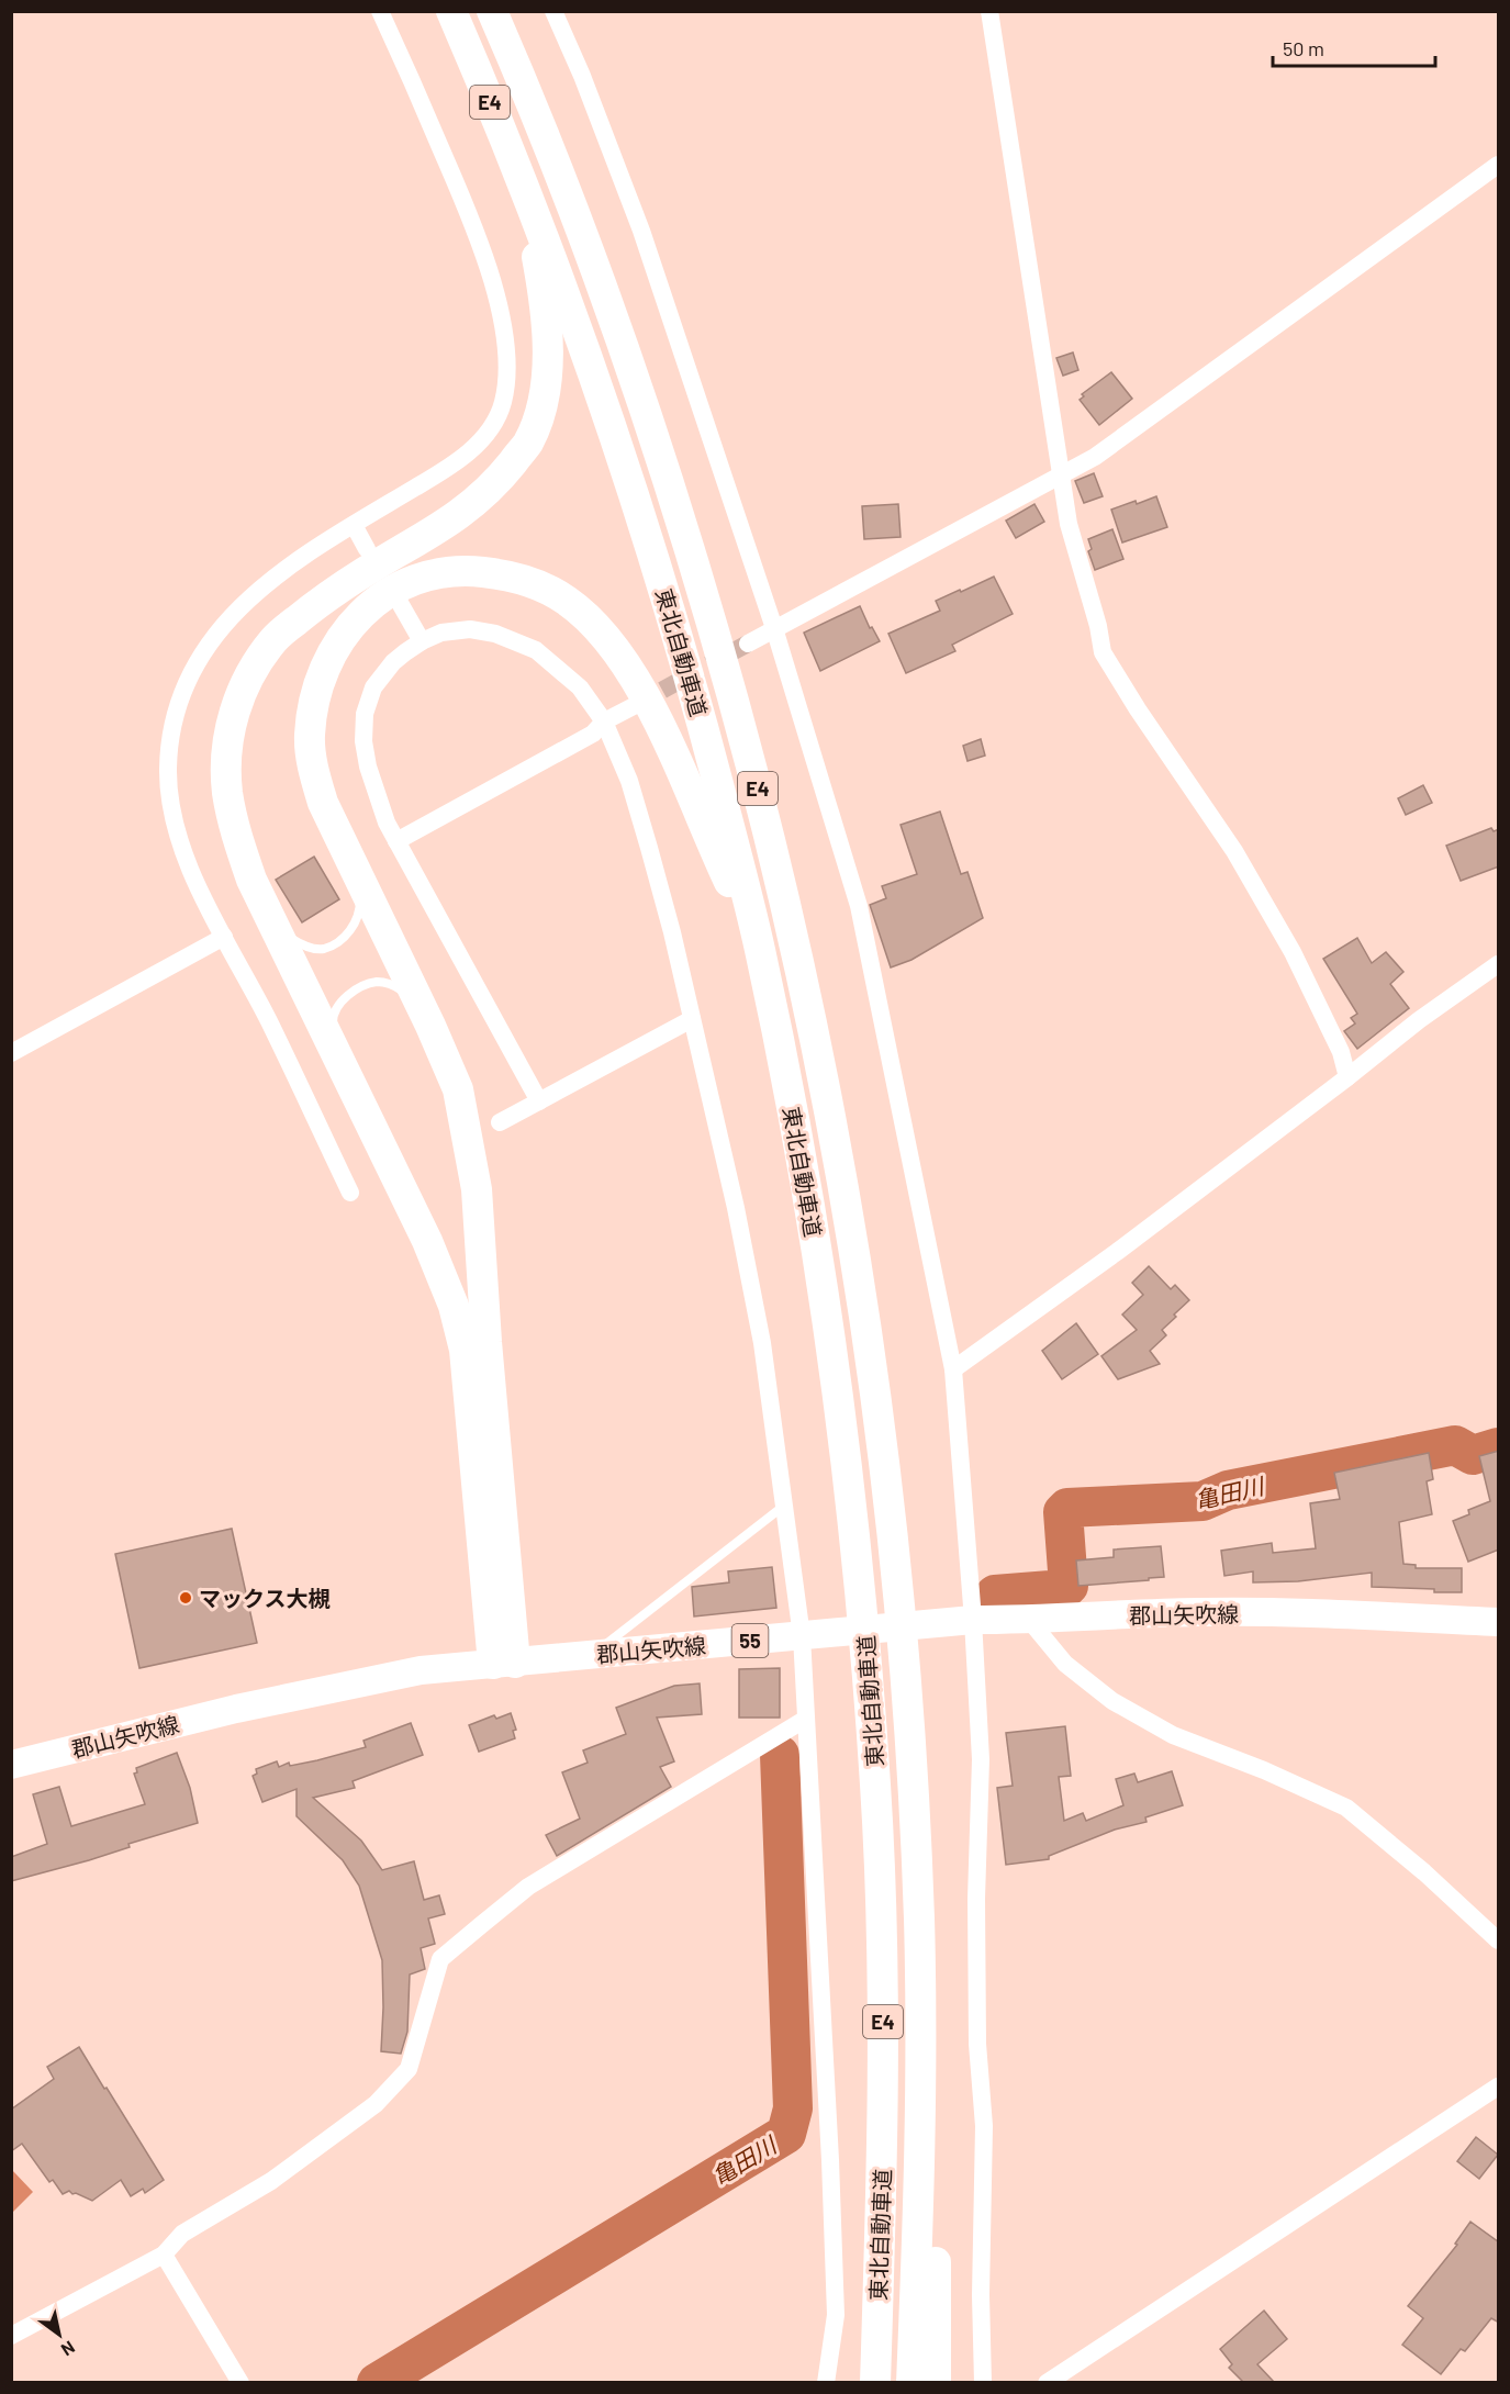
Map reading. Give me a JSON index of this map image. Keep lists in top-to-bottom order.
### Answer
{
  "streets": {
    "highway": ["E4", "東北自動車道"],
    "main road": ["郡山矢吹線", "55"]
  },
  "water": ["亀田川"],
  "places": ["マックス大槻"],
  "scale_bar": "50 m",
  "north": "bottom right"
}
